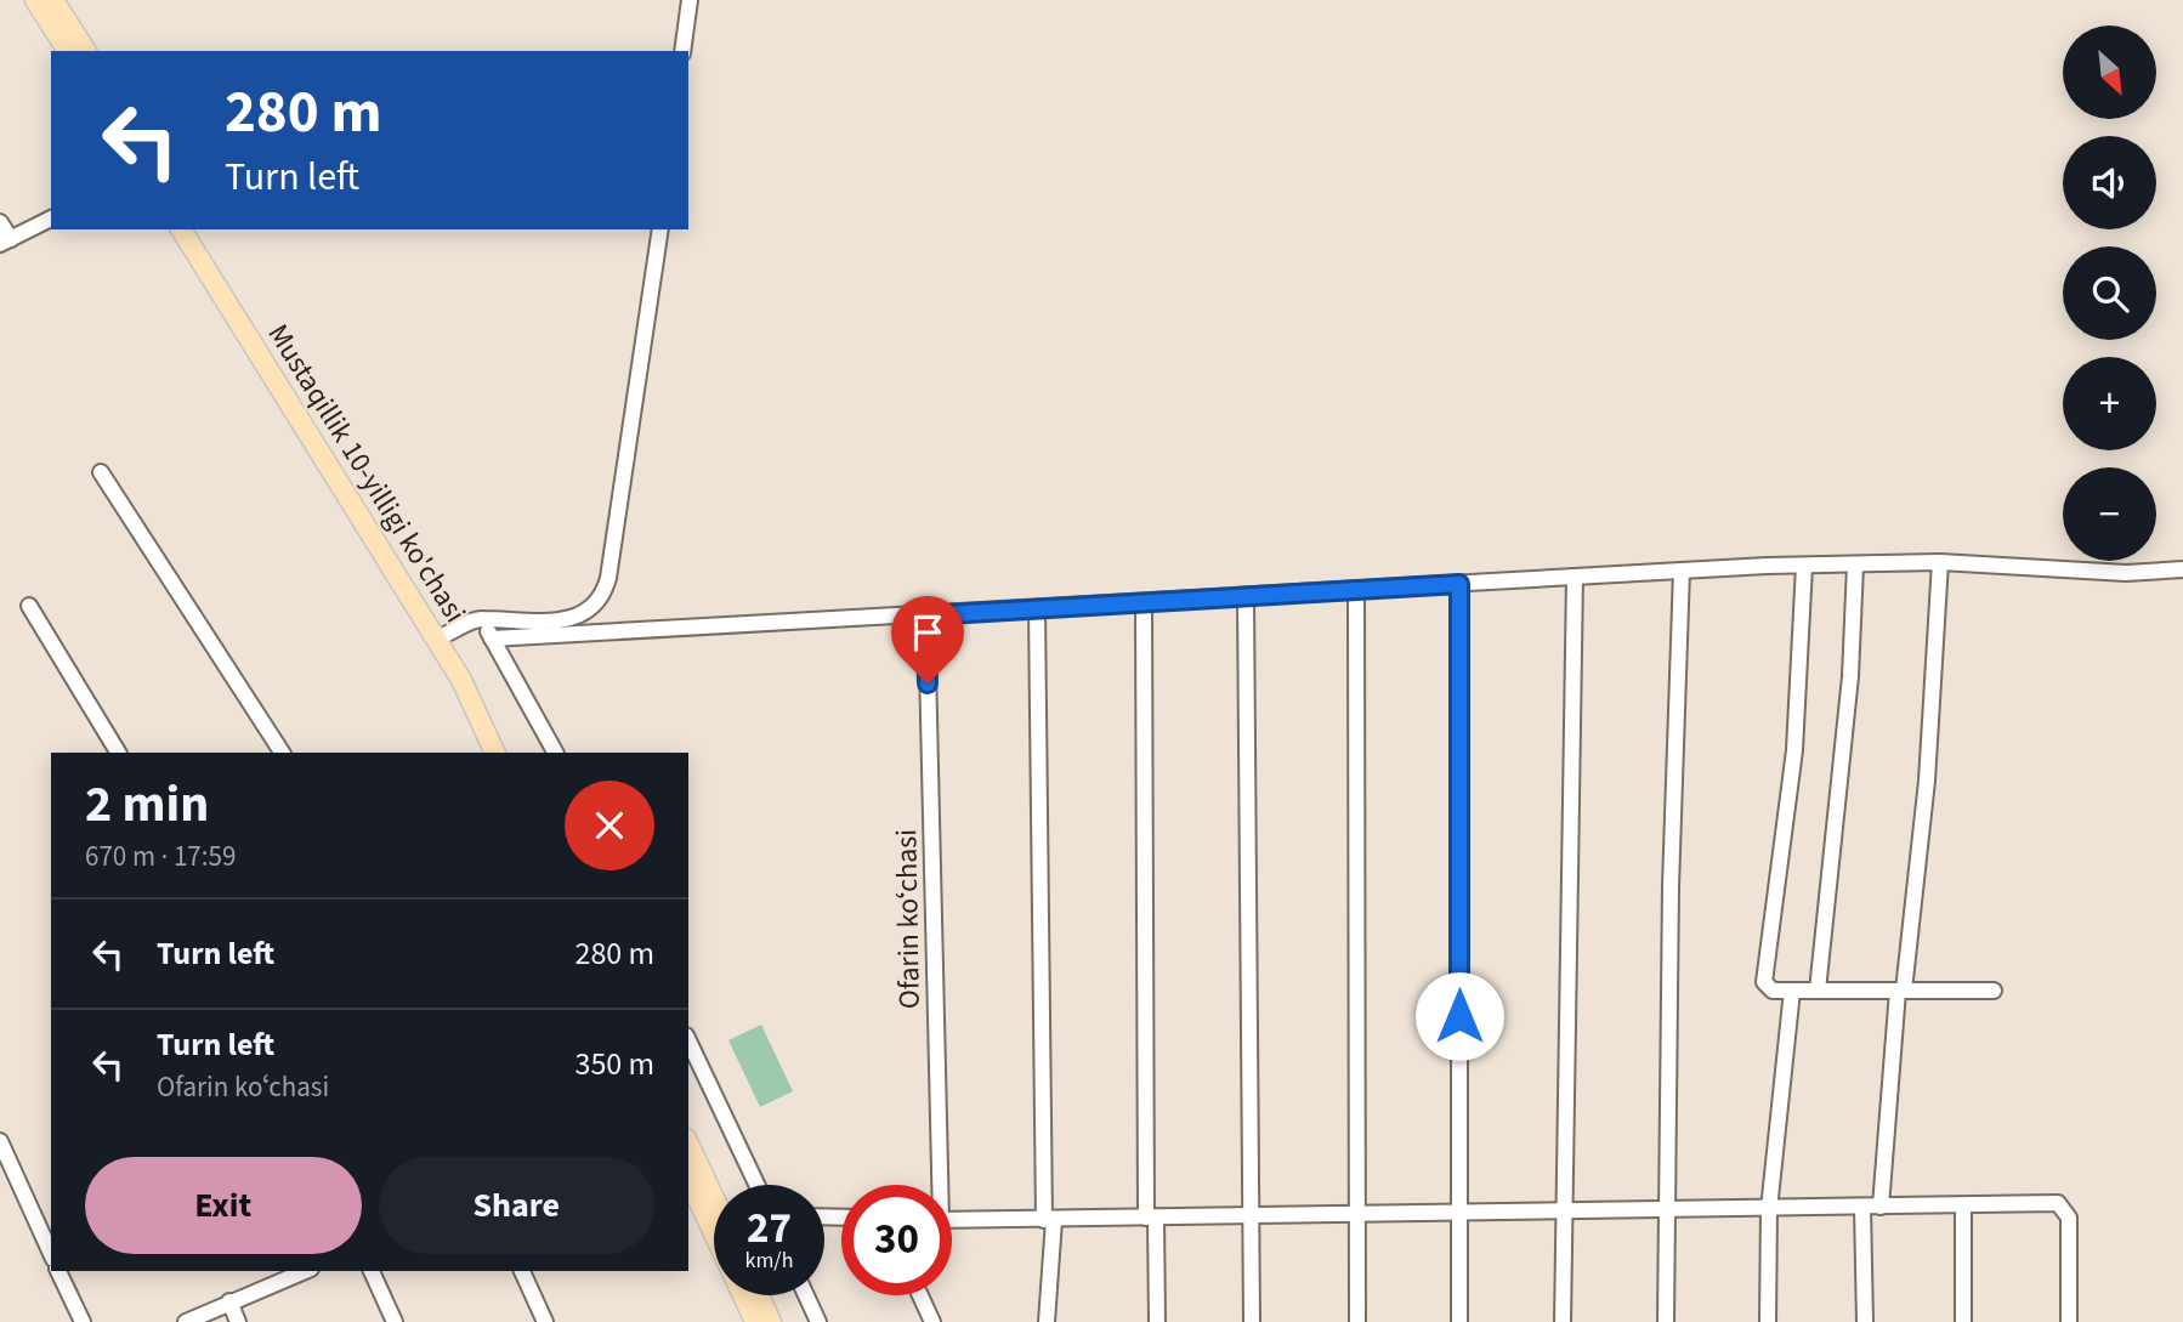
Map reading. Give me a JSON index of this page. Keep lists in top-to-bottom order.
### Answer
{
  "streets": {
    "main road": ["Mustaqillik 10-yilligi ko'chasi"],
    "street": ["Ofarin koʻchasi"]
  },
  "north": "bottom right",
  "page": {
    "map_buttons": ["+", "−"],
    "turn": ["280 m", "Turn left"],
    "heading": ["2 min", "670 m · 17:59"],
    "list": [
      {
        "name": "Turn left",
        "value": "280 m"
      },
      {
        "name": "Turn left",
        "note": "Ofarin koʻchasi",
        "value": "350 m"
      }
    ],
    "buttons": ["Exit", "Share"],
    "speed": "27 km/h",
    "limit": "30"
  }
}
